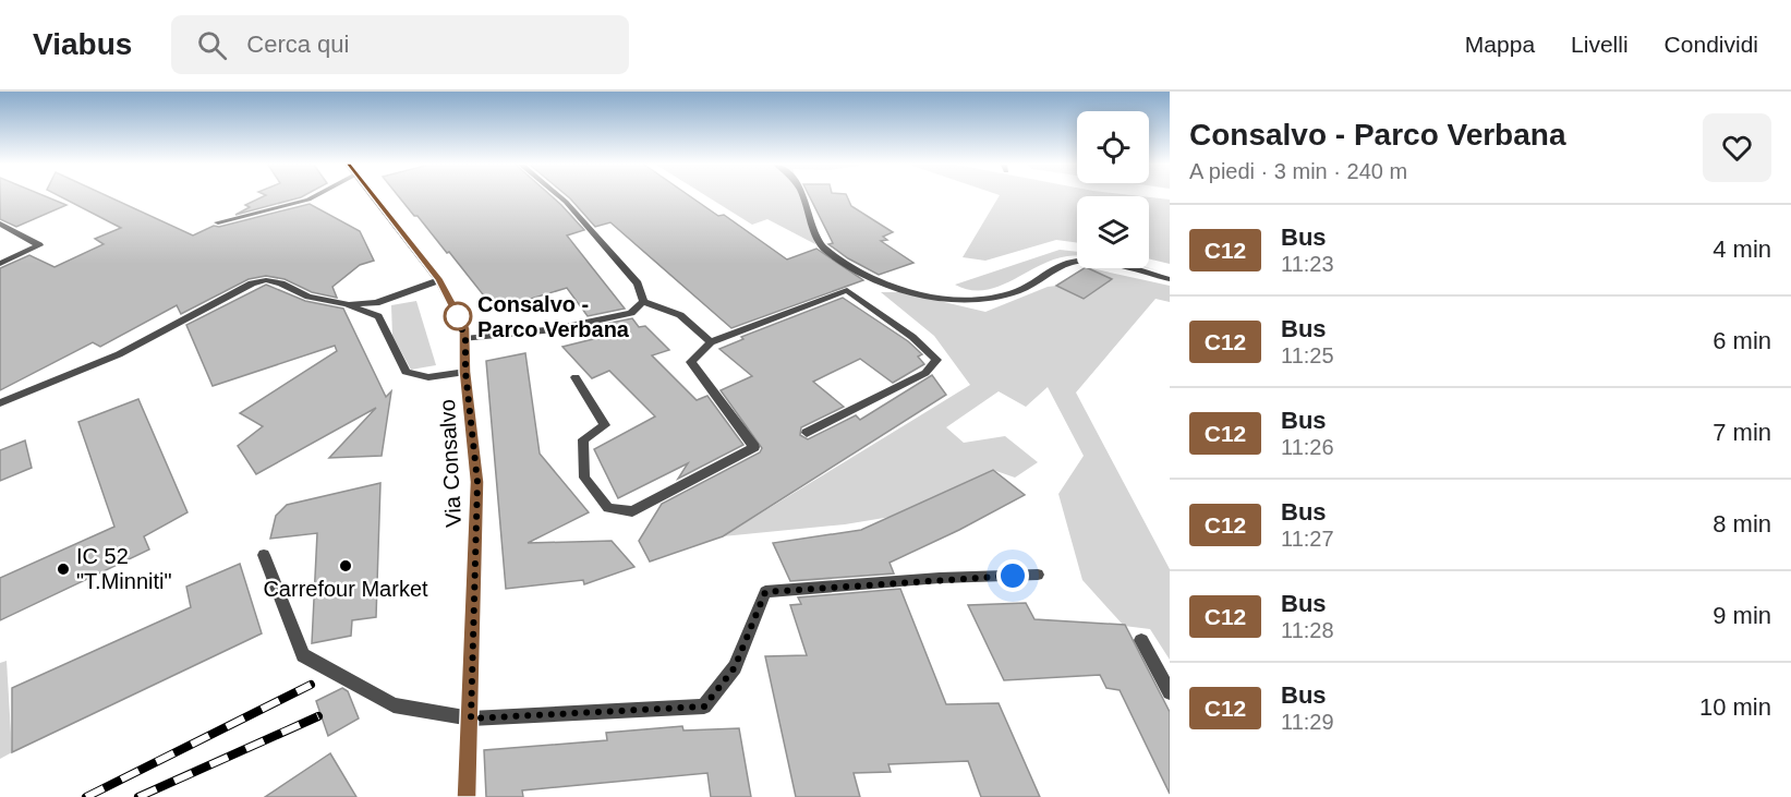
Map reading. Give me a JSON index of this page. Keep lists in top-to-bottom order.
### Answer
{
  "streets": {
    "street": ["Via Consalvo"]
  },
  "places": ["Consalvo - Parco Verbana", "Carrefour Market", "IC 52 \"T.Minniti\""],
  "lines": ["bus line C12"],
  "page": {
    "header": "Viabus",
    "search": "Cerca qui",
    "nav": ["Mappa", "Livelli", "Condividi"],
    "heading": ["Consalvo - Parco Verbana", "A piedi · 3 min · 240 m"],
    "list": [
      {
        "mark": "C12",
        "name": "Bus",
        "note": "11:23",
        "value": "4 min"
      },
      {
        "mark": "C12",
        "name": "Bus",
        "note": "11:25",
        "value": "6 min"
      },
      {
        "mark": "C12",
        "name": "Bus",
        "note": "11:26",
        "value": "7 min"
      },
      {
        "mark": "C12",
        "name": "Bus",
        "note": "11:27",
        "value": "8 min"
      },
      {
        "mark": "C12",
        "name": "Bus",
        "note": "11:28",
        "value": "9 min"
      },
      {
        "mark": "C12",
        "name": "Bus",
        "note": "11:29",
        "value": "10 min"
      }
    ]
  }
}
